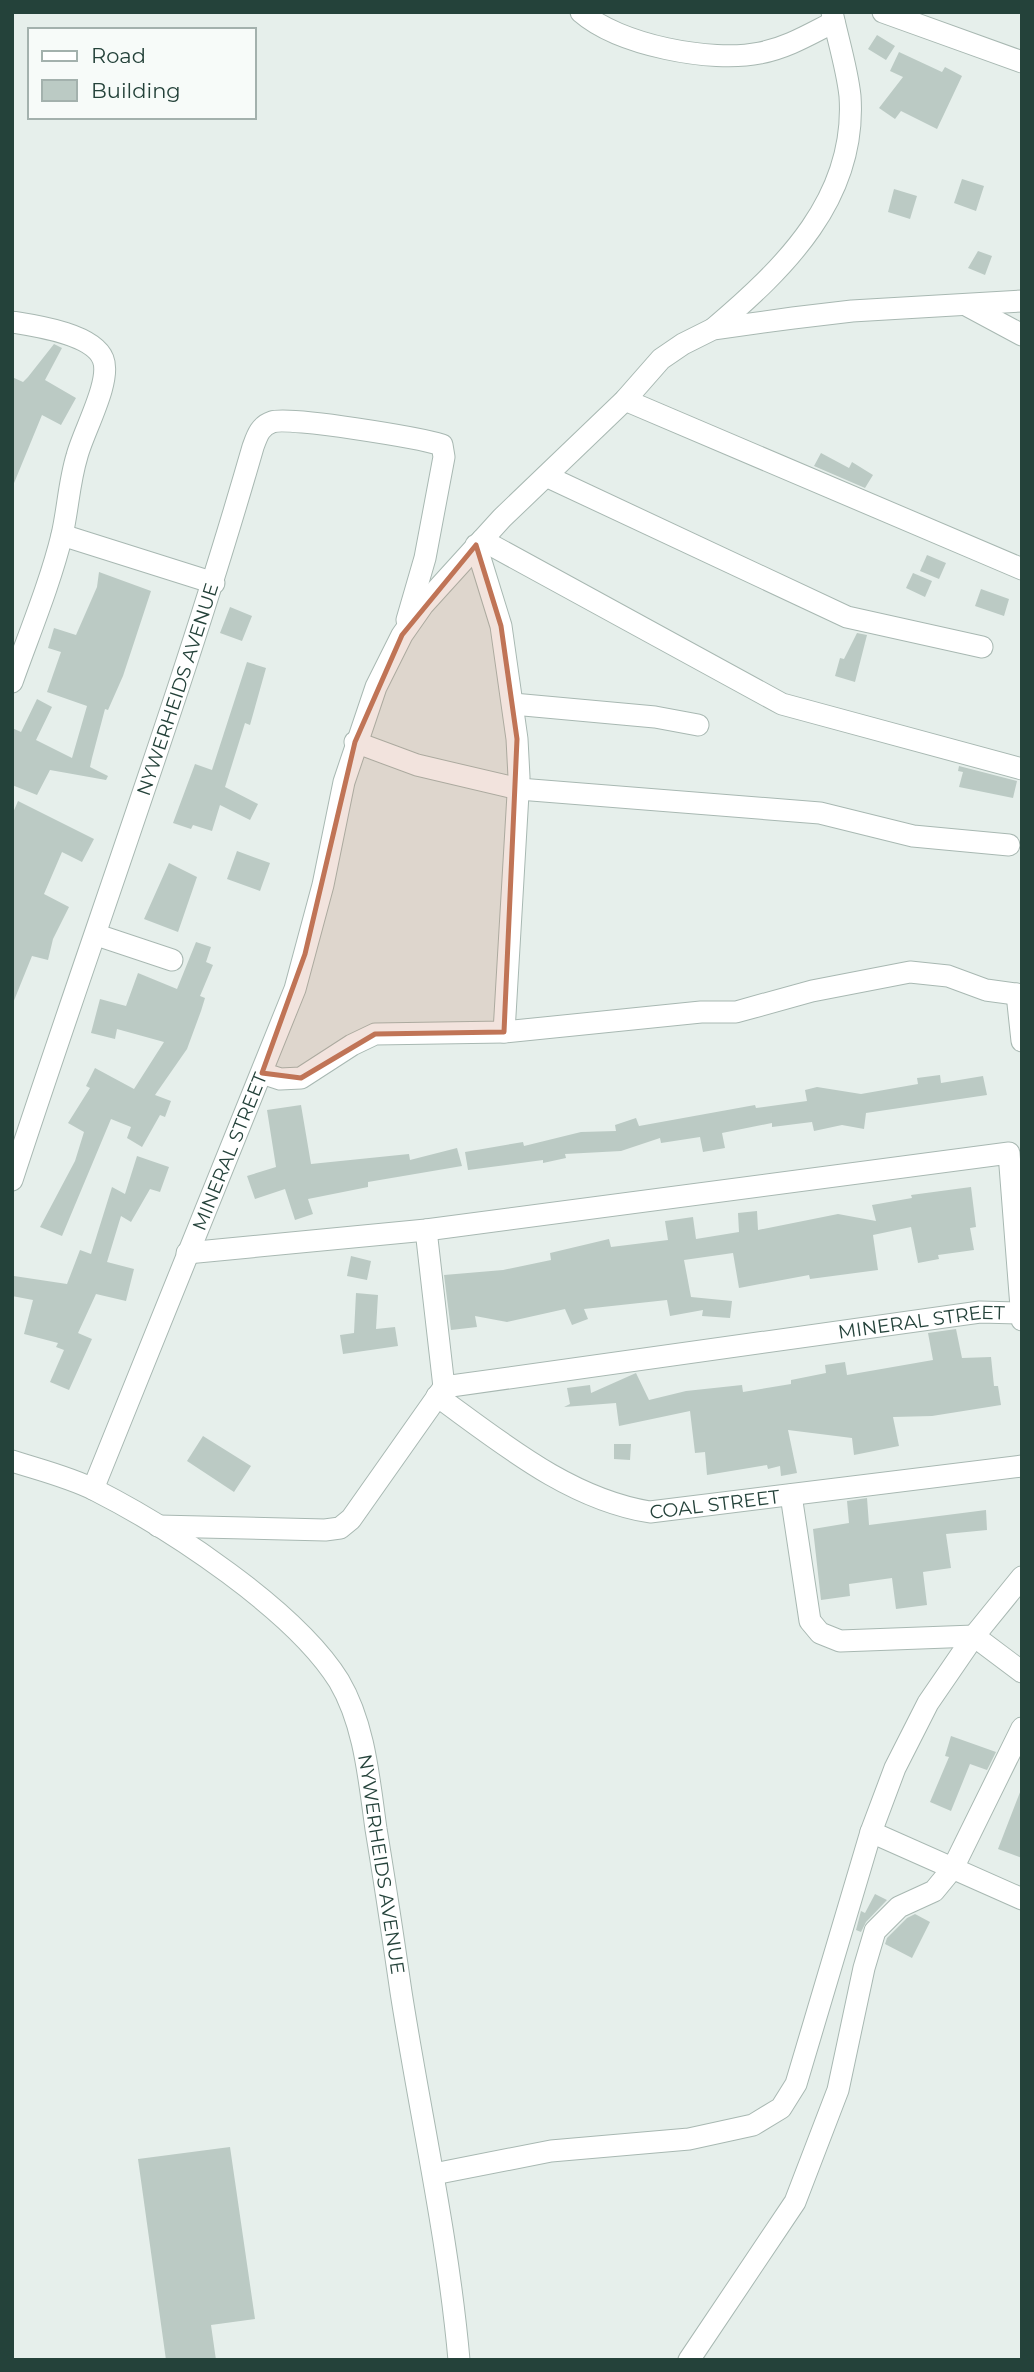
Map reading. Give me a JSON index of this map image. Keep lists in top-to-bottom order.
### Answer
{
  "streets": {
    "street": ["NYWERHEIDS AVENUE", "MINERAL STREET", "COAL STREET"]
  },
  "crossings": [
    ["NYWERHEIDS AVENUE", "MINERAL STREET"],
    ["MINERAL STREET", "COAL STREET"]
  ],
  "legend": ["Road", "Building"]
}
